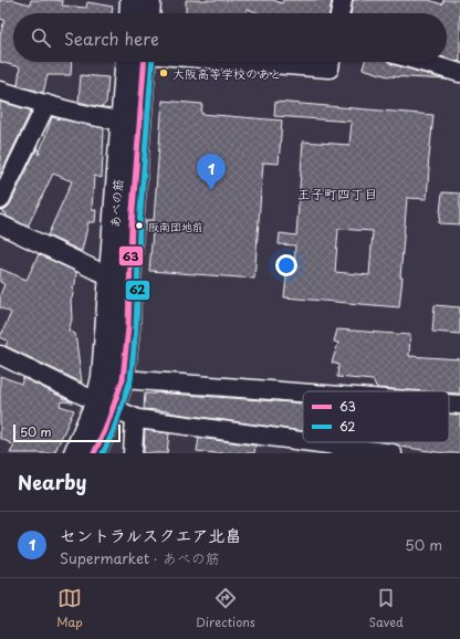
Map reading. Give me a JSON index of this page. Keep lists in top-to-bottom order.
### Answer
{
  "streets": {
    "main road": ["あべの筋"]
  },
  "districts": ["王子町四丁目"],
  "places": ["大阪高等学校のあと", "阪南団地前"],
  "lines": ["transit line 63", "transit line 62"],
  "legend": ["63", "62"],
  "scale_bar": "50 m",
  "page": {
    "search": "Search here",
    "pins": "1",
    "scale": "50 m",
    "heading": "Nearby",
    "list": [
      {
        "mark": "1",
        "name": "セントラルスクエア北畠",
        "note": "Supermarket · あべの筋",
        "value": "50 m"
      }
    ],
    "nav": ["Map", "Directions", "Saved"]
  }
}
